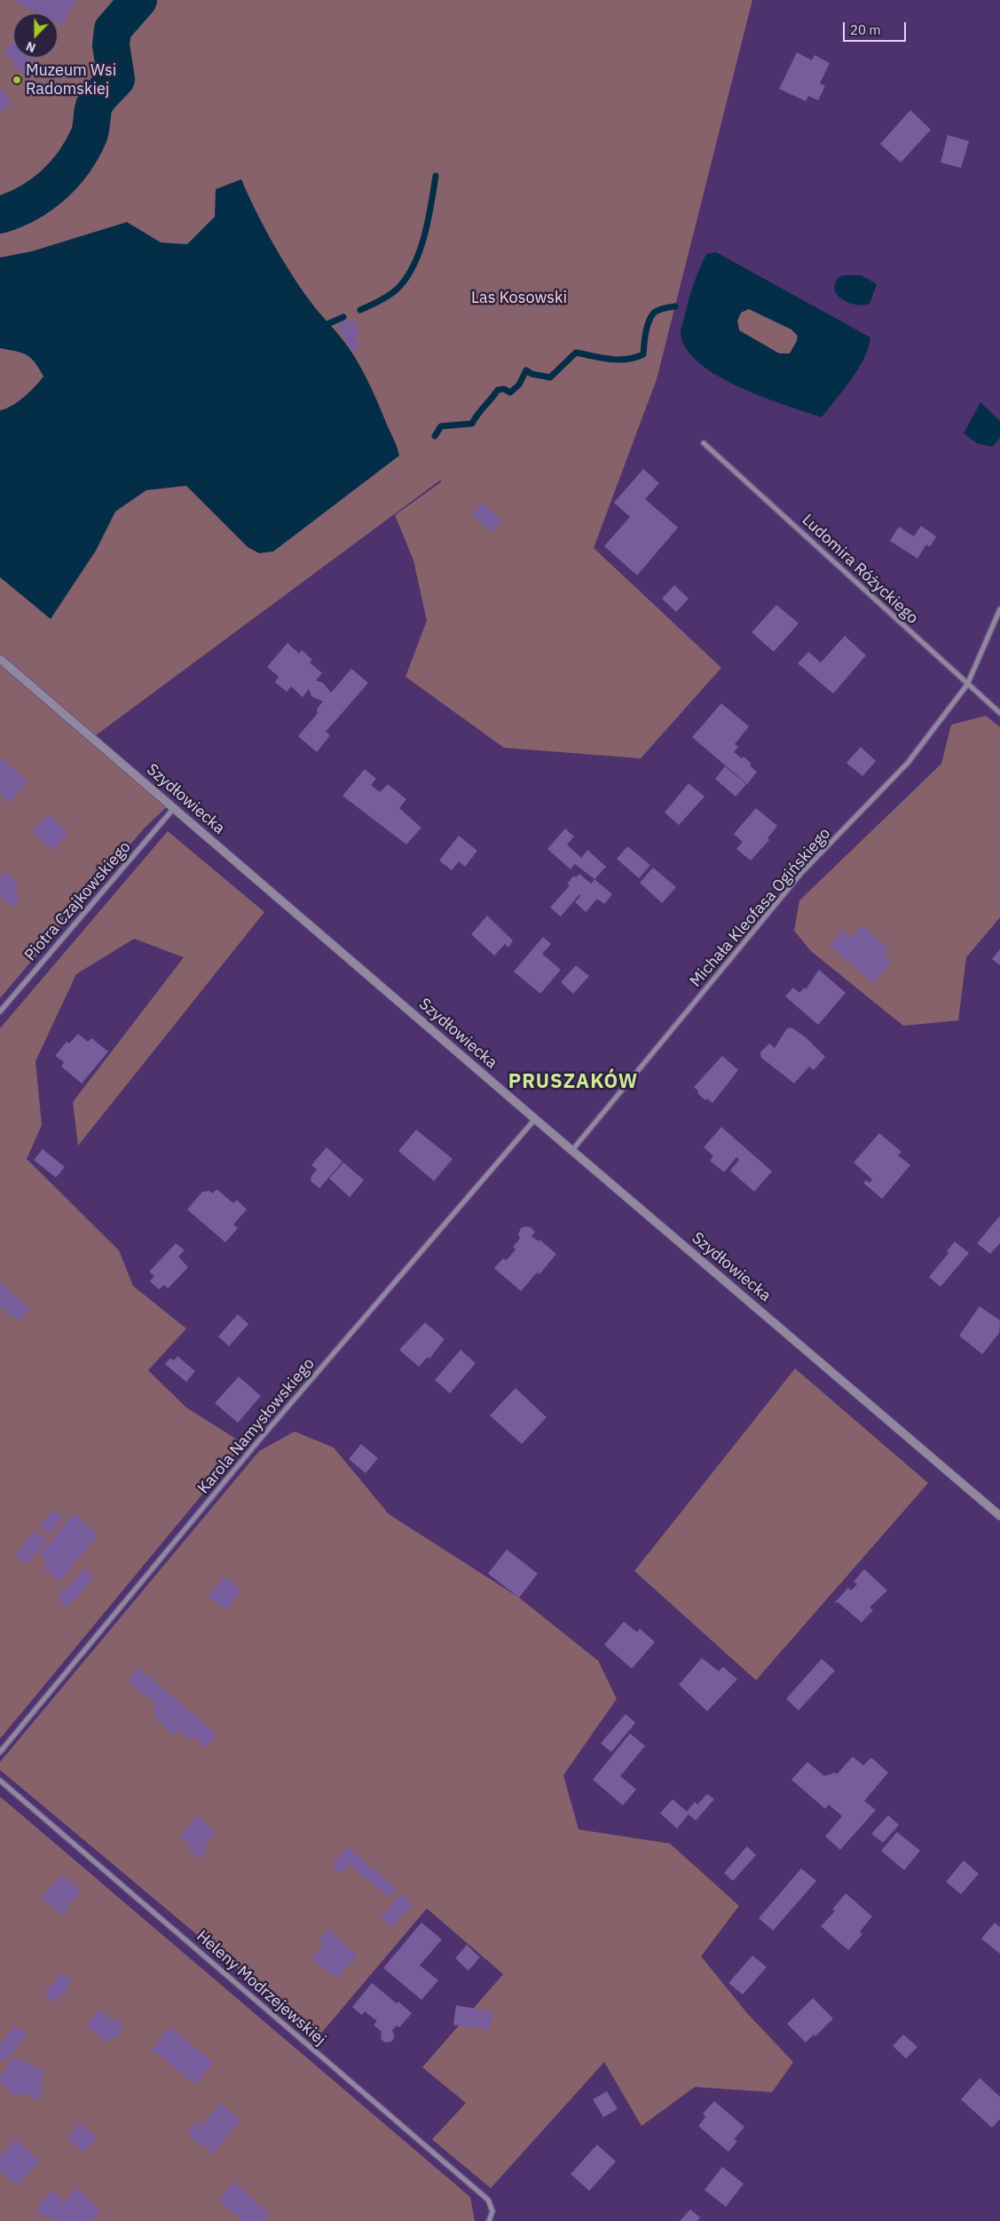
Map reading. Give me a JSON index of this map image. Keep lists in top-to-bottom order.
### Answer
{
  "streets": {
    "street": [
      "Ludomira Różyckiego",
      "Szydłowiecka",
      "Piotra Czajkowskiego",
      "Michała Kleofasa Ogińskiego",
      "Karola Namysłowskiego",
      "Heleny Modrzejewskiej"
    ]
  },
  "crossings": [
    ["Ludomira Różyckiego", "Michała Kleofasa Ogińskiego"],
    ["Szydłowiecka", "Piotra Czajkowskiego"],
    ["Szydłowiecka", "Michała Kleofasa Ogińskiego"],
    ["Szydłowiecka", "Karola Namysłowskiego"]
  ],
  "districts": ["PRUSZAKÓW"],
  "parks": ["Las Kosowski"],
  "places": ["Muzeum Wsi Radomskiej"],
  "scale_bar": "20 m",
  "north": "bottom"
}
